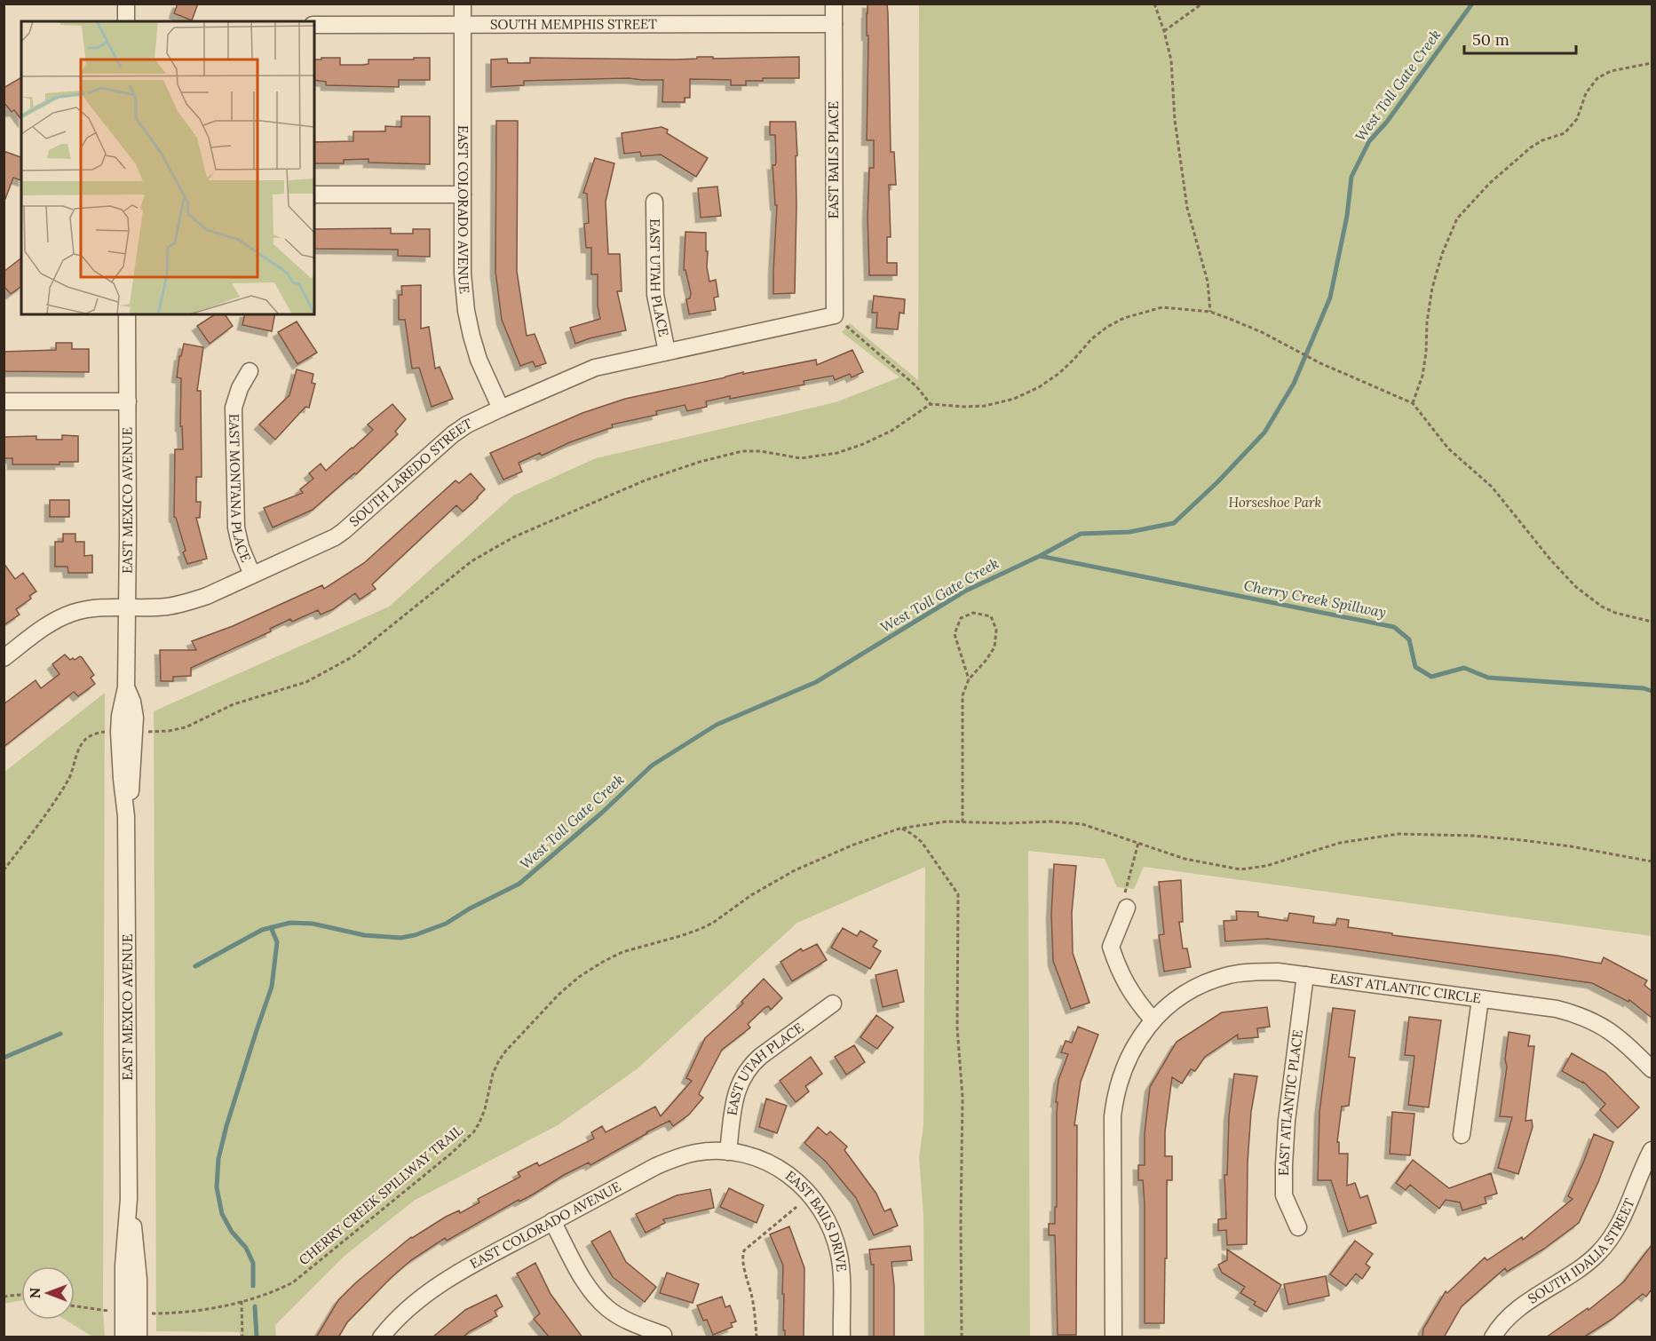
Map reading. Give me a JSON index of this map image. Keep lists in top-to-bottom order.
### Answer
{
  "streets": {
    "street": [
      "SOUTH MEMPHIS STREET",
      "EAST BAILS PLACE",
      "EAST COLORADO AVENUE",
      "EAST UTAH PLACE",
      "SOUTH LAREDO STREET",
      "EAST MONTANA PLACE",
      "EAST MEXICO AVENUE",
      "EAST ATLANTIC CIRCLE",
      "EAST ATLANTIC PLACE",
      "EAST BAILS DRIVE",
      "SOUTH IDALIA STREET"
    ],
    "path": ["CHERRY CREEK SPILLWAY TRAIL"]
  },
  "crossings": [
    ["SOUTH MEMPHIS STREET", "EAST BAILS PLACE"],
    ["SOUTH MEMPHIS STREET", "EAST COLORADO AVENUE"],
    ["EAST BAILS PLACE", "SOUTH LAREDO STREET"],
    ["EAST COLORADO AVENUE", "EAST UTAH PLACE"],
    ["EAST COLORADO AVENUE", "SOUTH LAREDO STREET"],
    ["EAST COLORADO AVENUE", "EAST BAILS DRIVE"],
    ["EAST UTAH PLACE", "SOUTH LAREDO STREET"],
    ["EAST UTAH PLACE", "EAST BAILS DRIVE"],
    ["SOUTH LAREDO STREET", "EAST MONTANA PLACE"],
    ["SOUTH LAREDO STREET", "EAST MEXICO AVENUE"],
    ["EAST ATLANTIC CIRCLE", "EAST ATLANTIC PLACE"]
  ],
  "water": ["West Toll Gate Creek", "Cherry Creek Spillway"],
  "parks": ["Horseshoe Park"],
  "scale_bar": "50 m",
  "north": "left"
}
